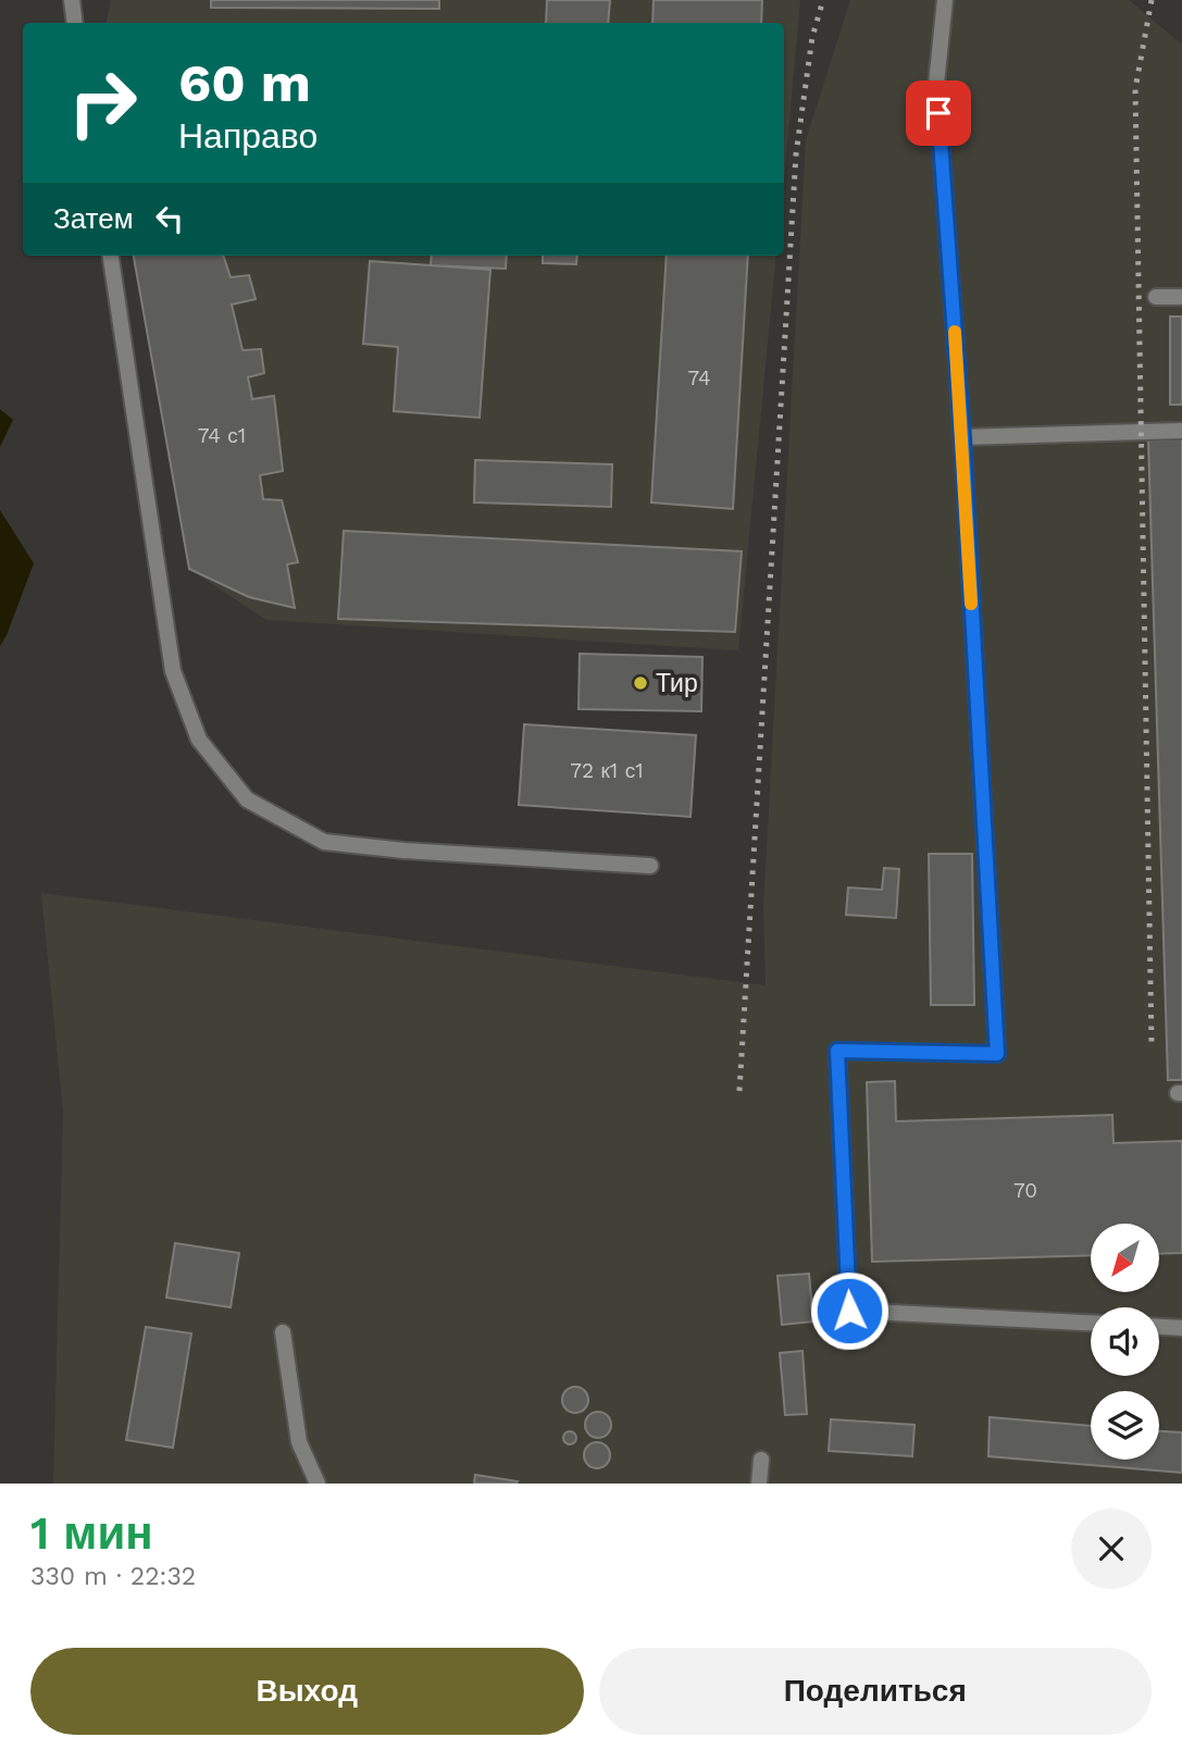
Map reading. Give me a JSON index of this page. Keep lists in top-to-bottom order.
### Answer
{
  "places": ["Тир"],
  "house_numbers": [
    "74",
    "74 с1",
    "72 к1 с1",
    "70"
  ],
  "north": "bottom left",
  "page": {
    "turn": ["60 m", "Направо"],
    "then": "Затем",
    "heading": ["1 мин", "330 m · 22:32"],
    "buttons": ["Выход", "Поделиться"]
  }
}
